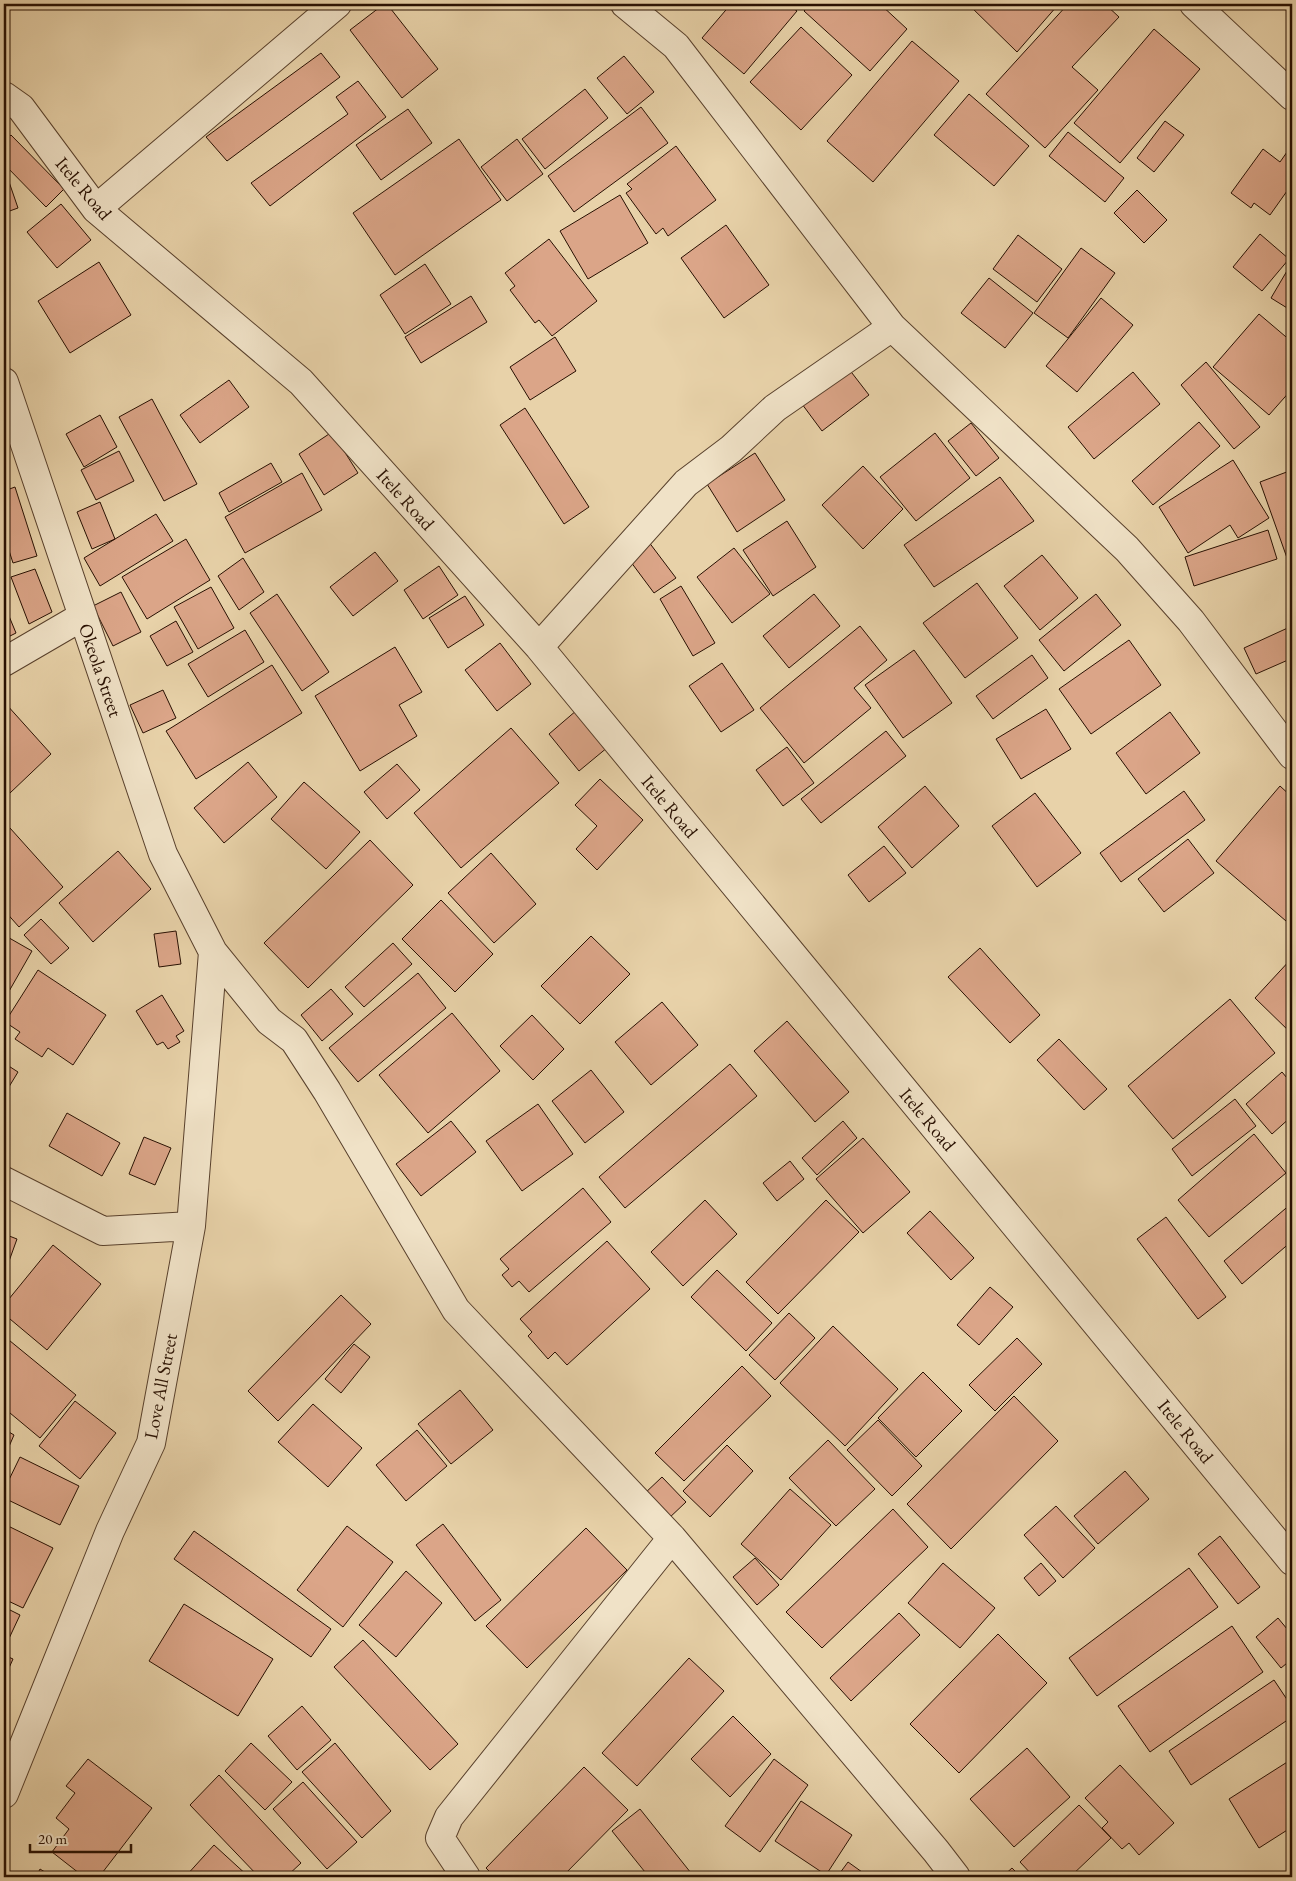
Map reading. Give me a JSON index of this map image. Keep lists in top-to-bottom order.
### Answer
{
  "streets": {
    "street": ["Itele Road", "Okeola Street", "Love All Street"]
  },
  "crossings": [
    ["Okeola Street", "Love All Street"]
  ],
  "scale_bar": "20 m"
}
